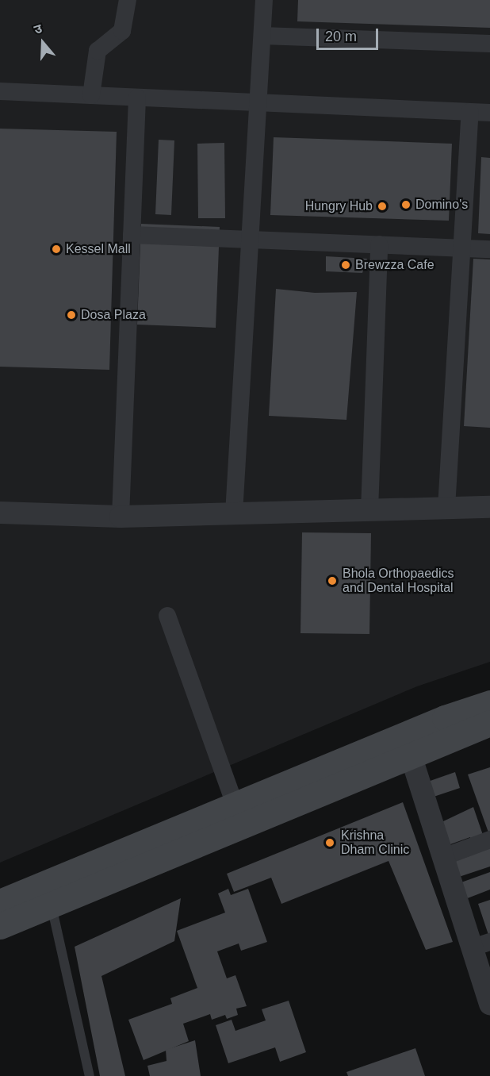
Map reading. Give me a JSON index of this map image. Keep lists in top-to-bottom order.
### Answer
{
  "places": [
    "Domino's",
    "Hungry Hub",
    "Kessel Mall",
    "Brewzza Cafe",
    "Dosa Plaza",
    "Bhola Orthopaedics and Dental Hospital",
    "Krishna Dham Clinic"
  ],
  "scale_bar": "20 m",
  "north": "top"
}
